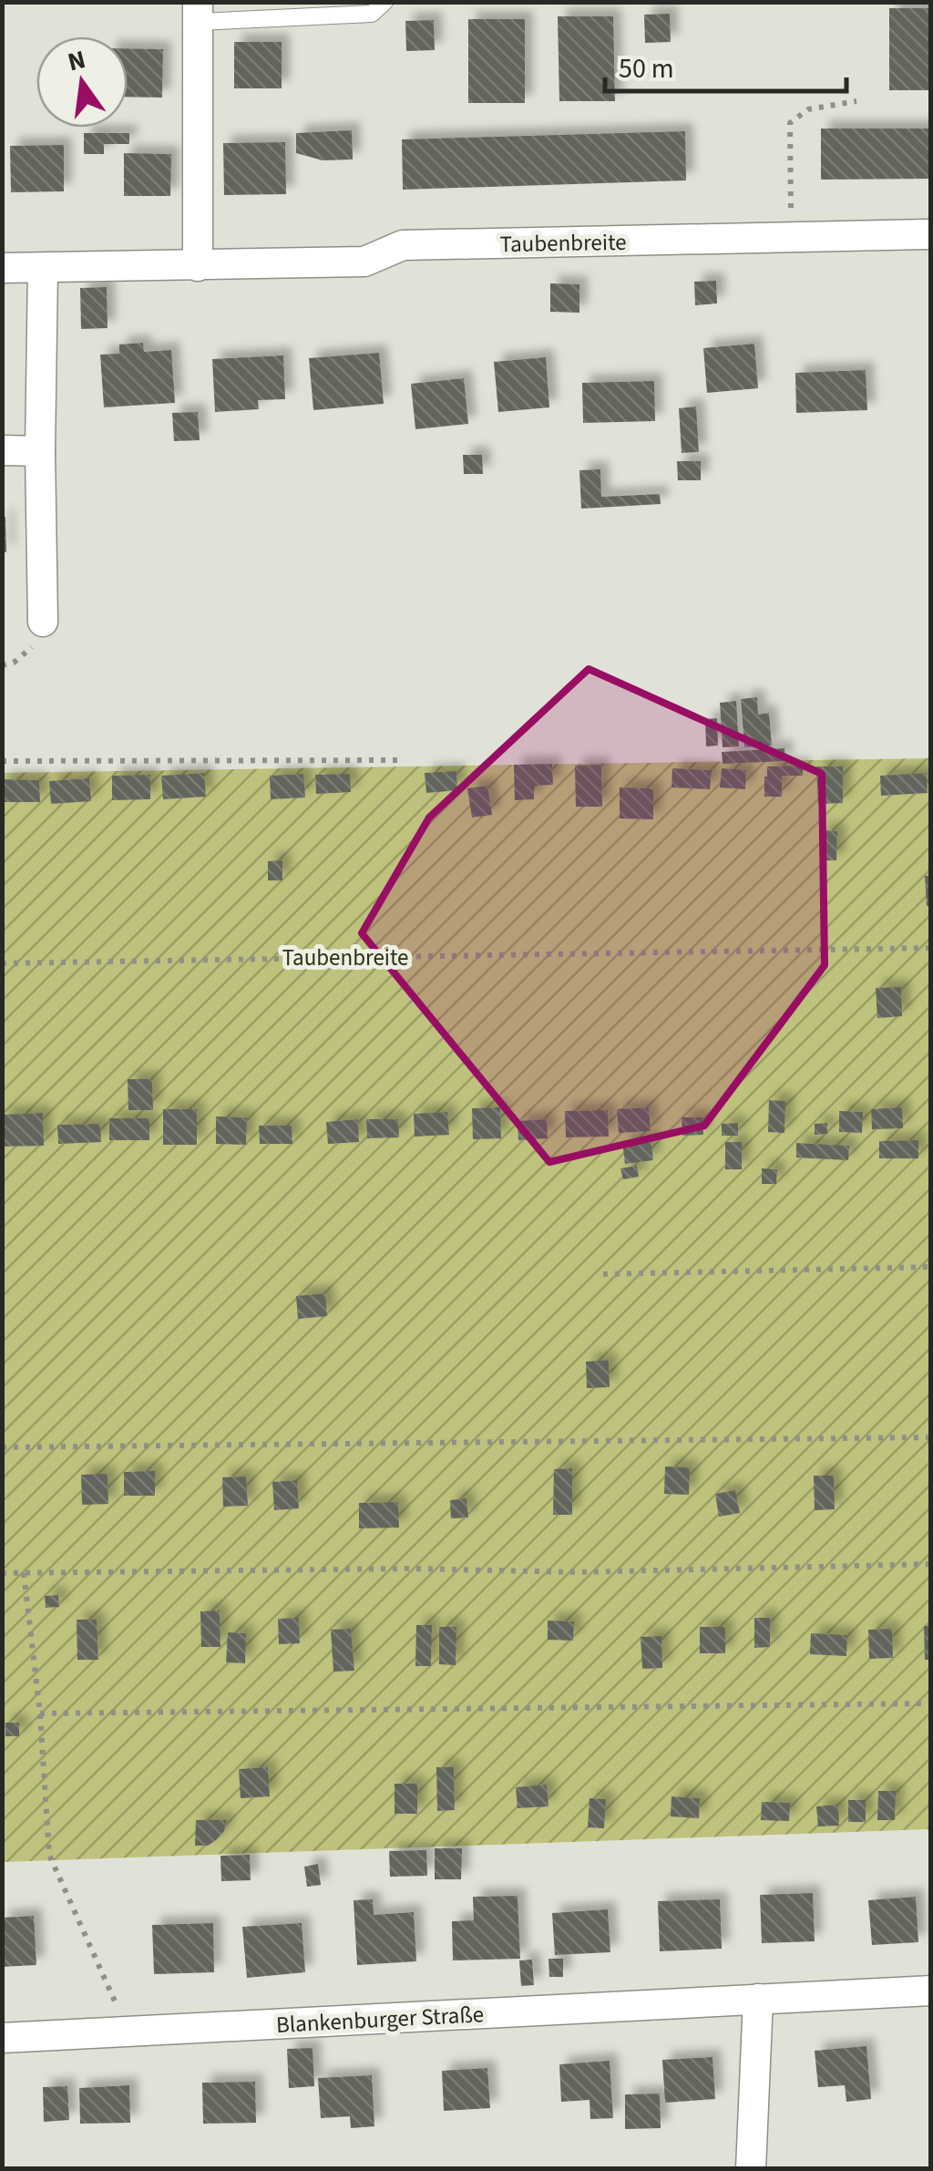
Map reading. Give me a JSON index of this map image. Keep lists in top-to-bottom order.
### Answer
{
  "streets": {
    "street": ["Taubenbreite", "Blankenburger Straße"]
  },
  "parks": ["Taubenbreite"],
  "scale_bar": "50 m",
  "north": "top"
}
